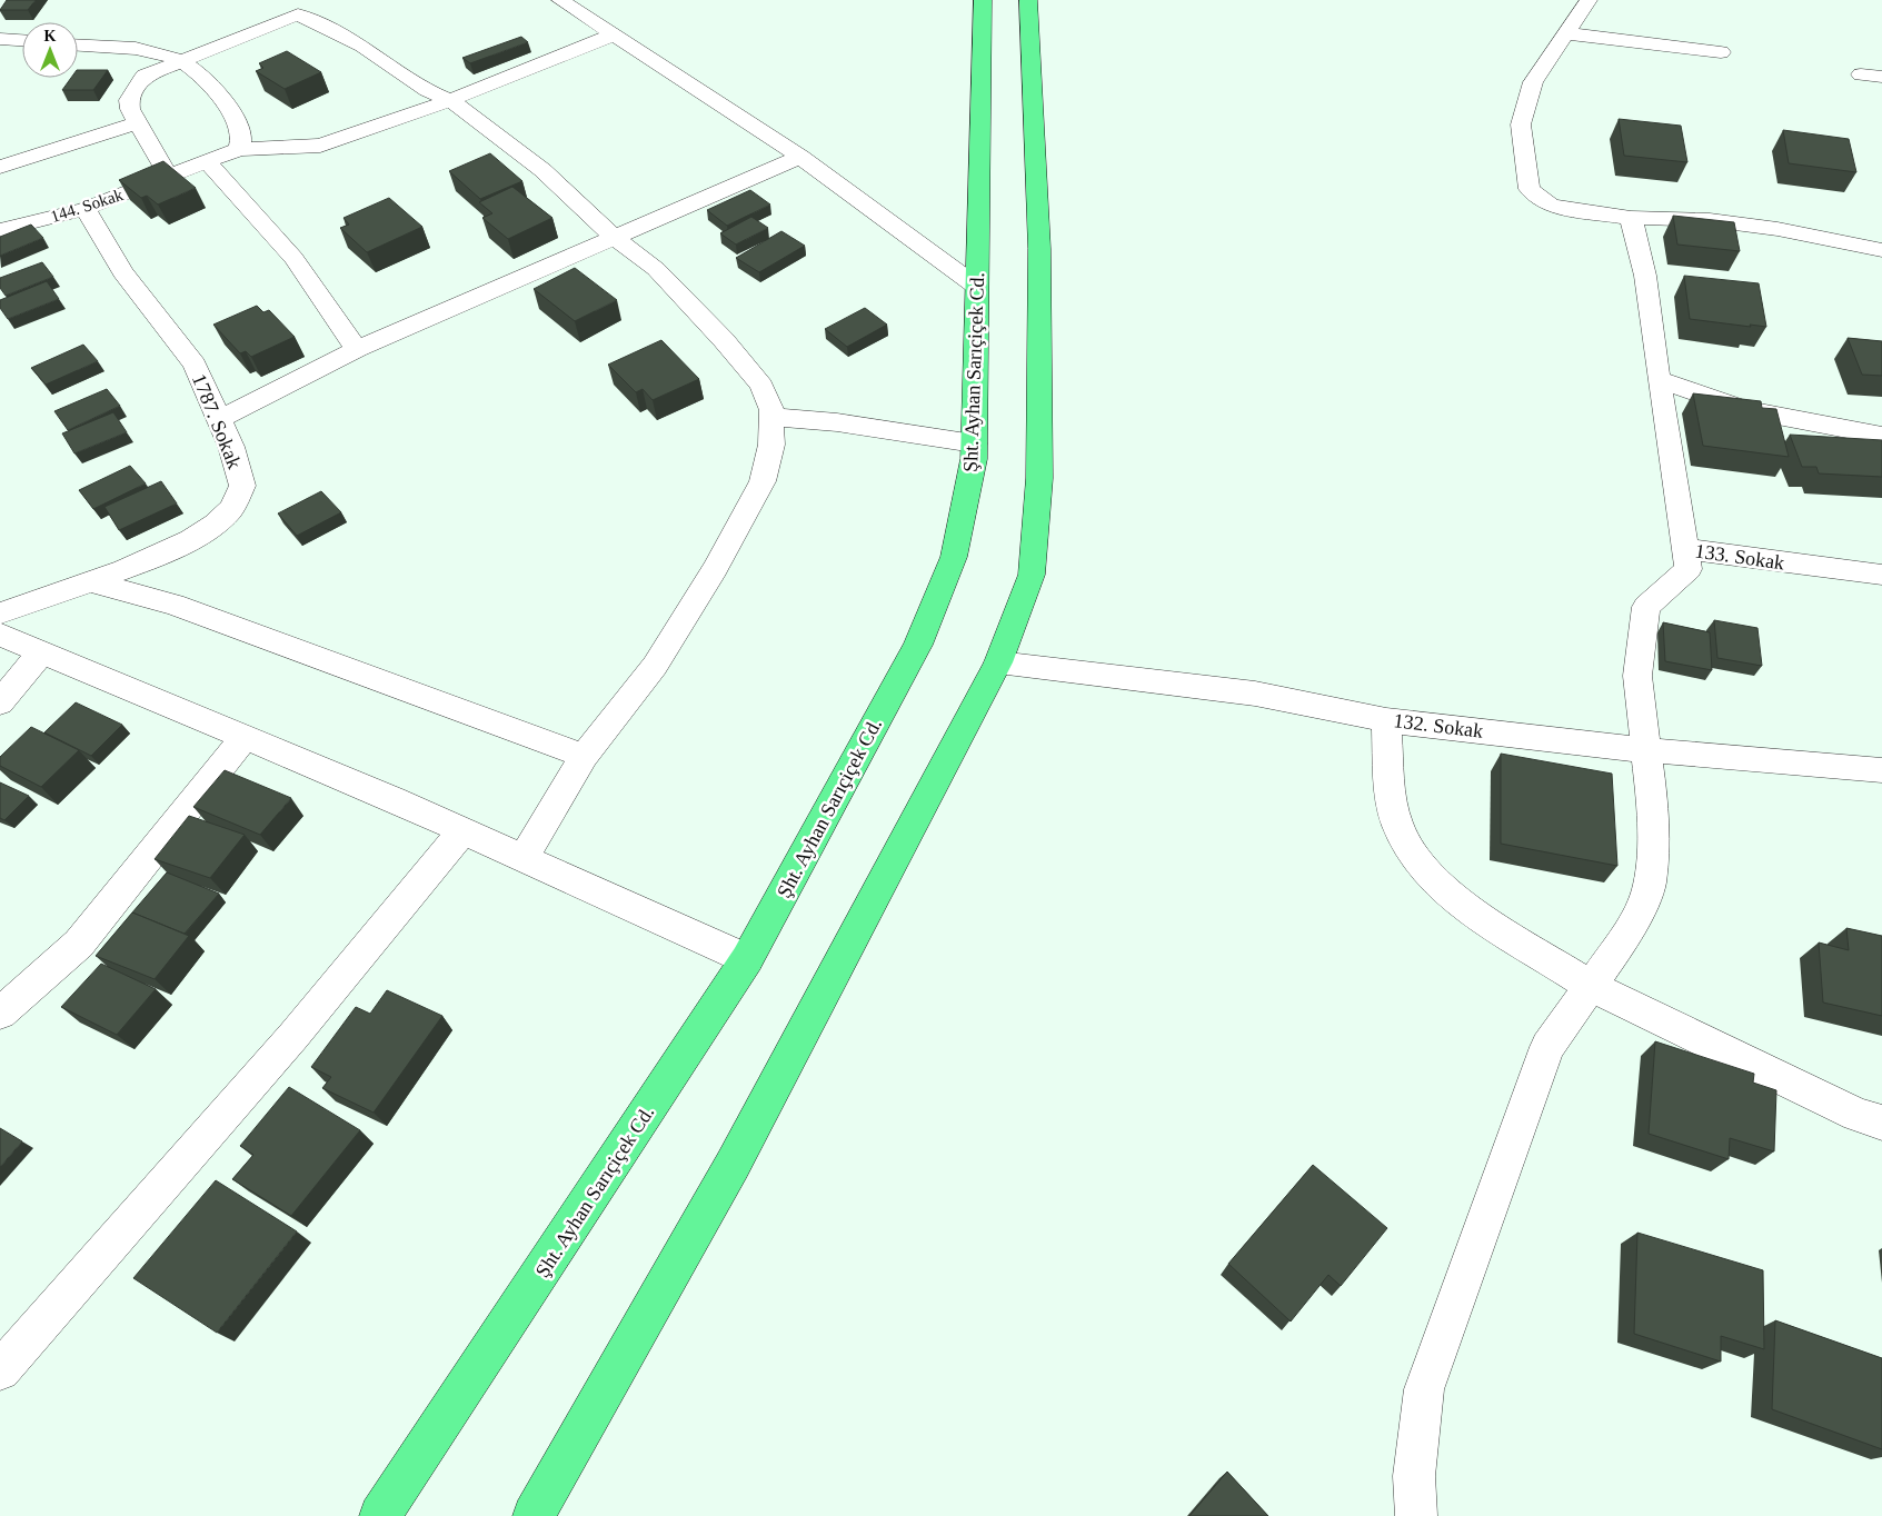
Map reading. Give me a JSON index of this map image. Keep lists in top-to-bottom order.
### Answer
{
  "streets": {
    "main road": ["Şht. Ayhan Sarıçiçek Cd."],
    "street": [
      "144. Sokak",
      "1787. Sokak",
      "133. Sokak",
      "132. Sokak"
    ]
  },
  "crossings": [
    ["144. Sokak", "1787. Sokak"],
    ["133. Sokak", "132. Sokak"]
  ],
  "north": "top"
}
